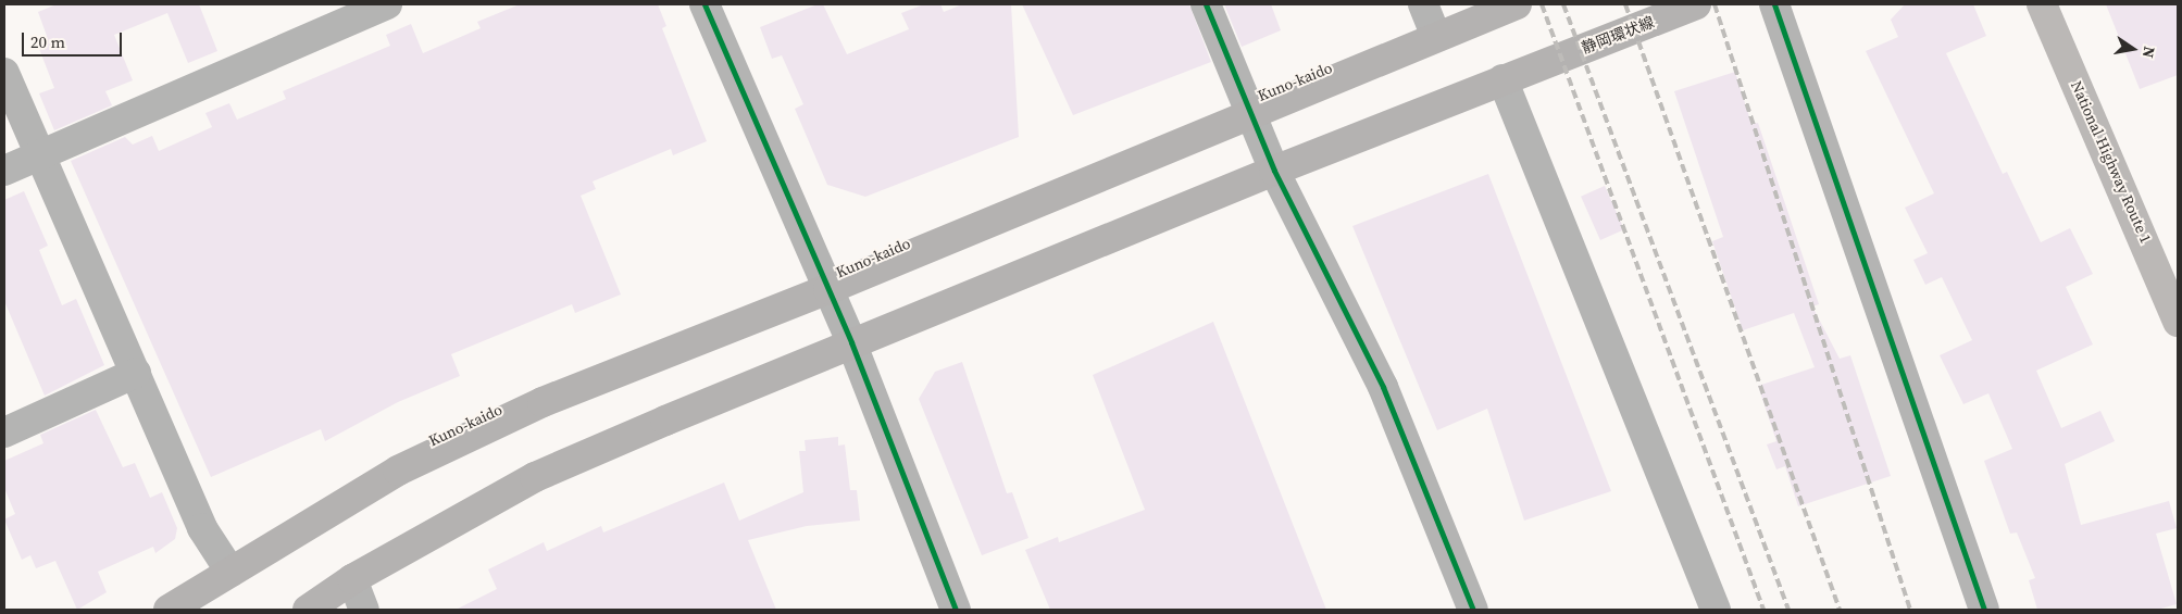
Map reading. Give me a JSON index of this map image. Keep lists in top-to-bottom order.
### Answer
{
  "streets": {
    "highway": ["National Highway Route 1"],
    "main road": ["静岡環状線", "Kuno-kaido"]
  },
  "scale_bar": "20 m",
  "north": "right"
}
